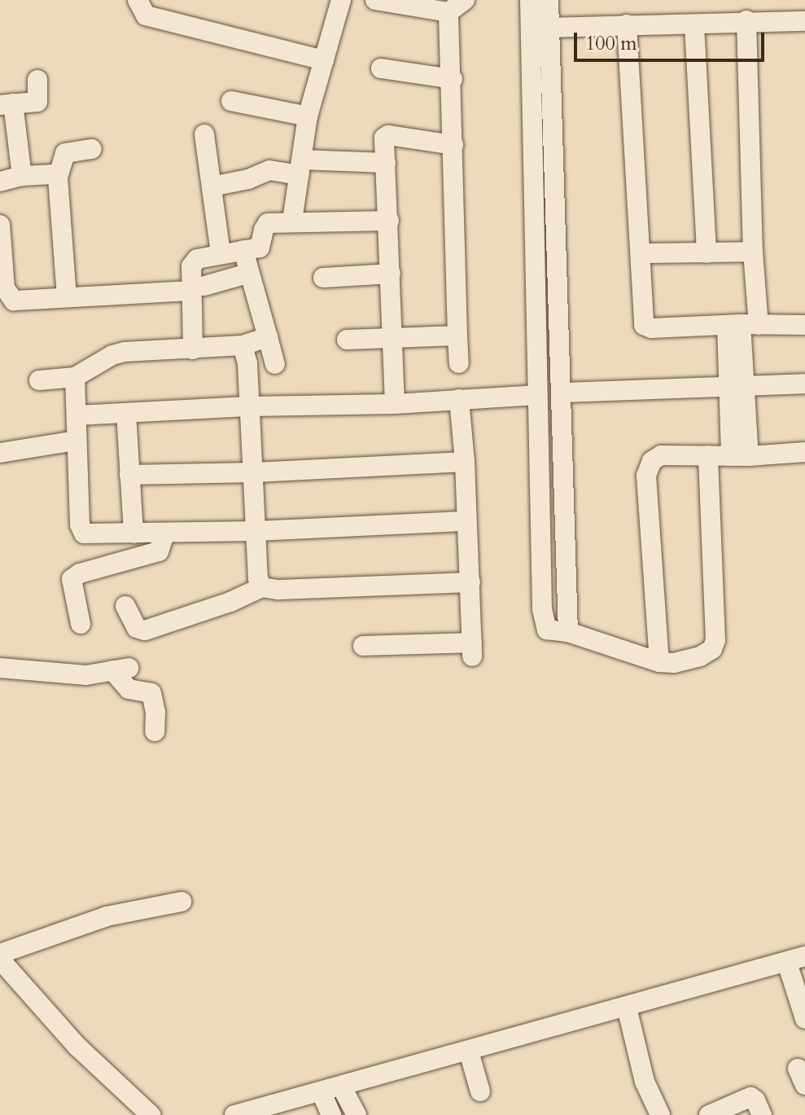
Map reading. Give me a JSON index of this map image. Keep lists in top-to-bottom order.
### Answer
{
  "scale_bar": "100 m"
}
